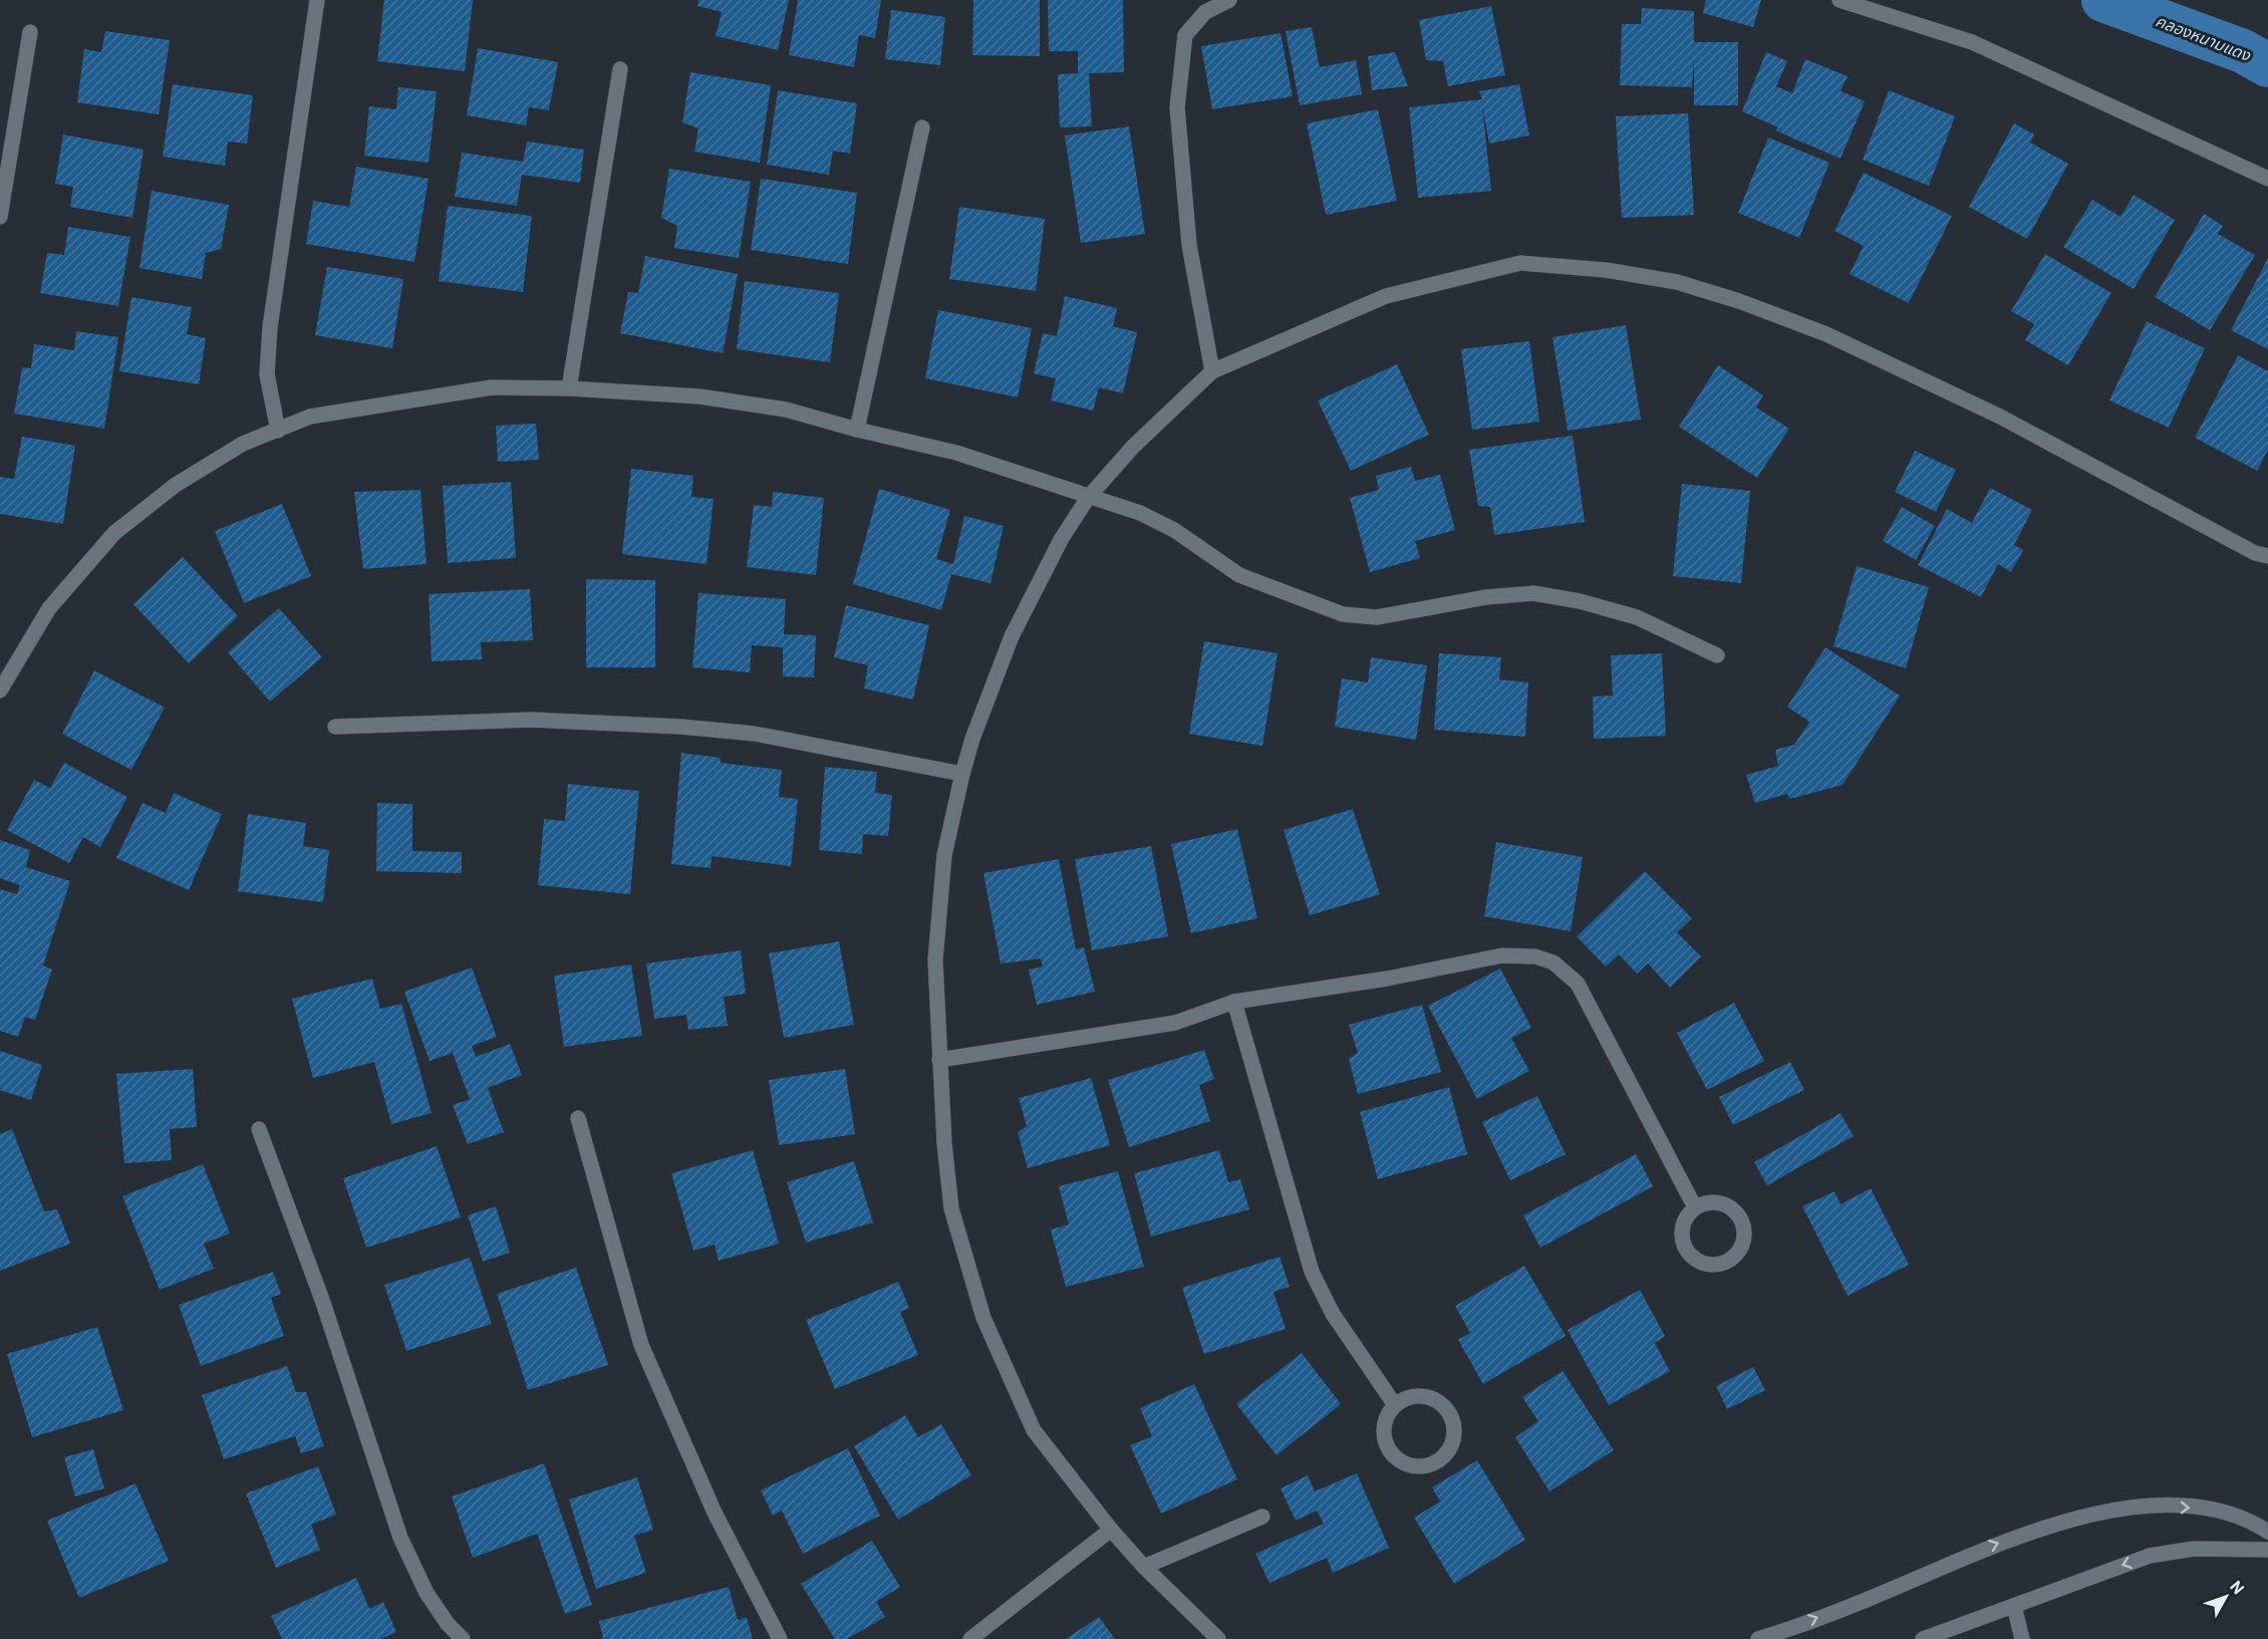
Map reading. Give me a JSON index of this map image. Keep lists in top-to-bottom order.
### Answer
{
  "water": ["คลองหนามแดง"],
  "north": "top right"
}
